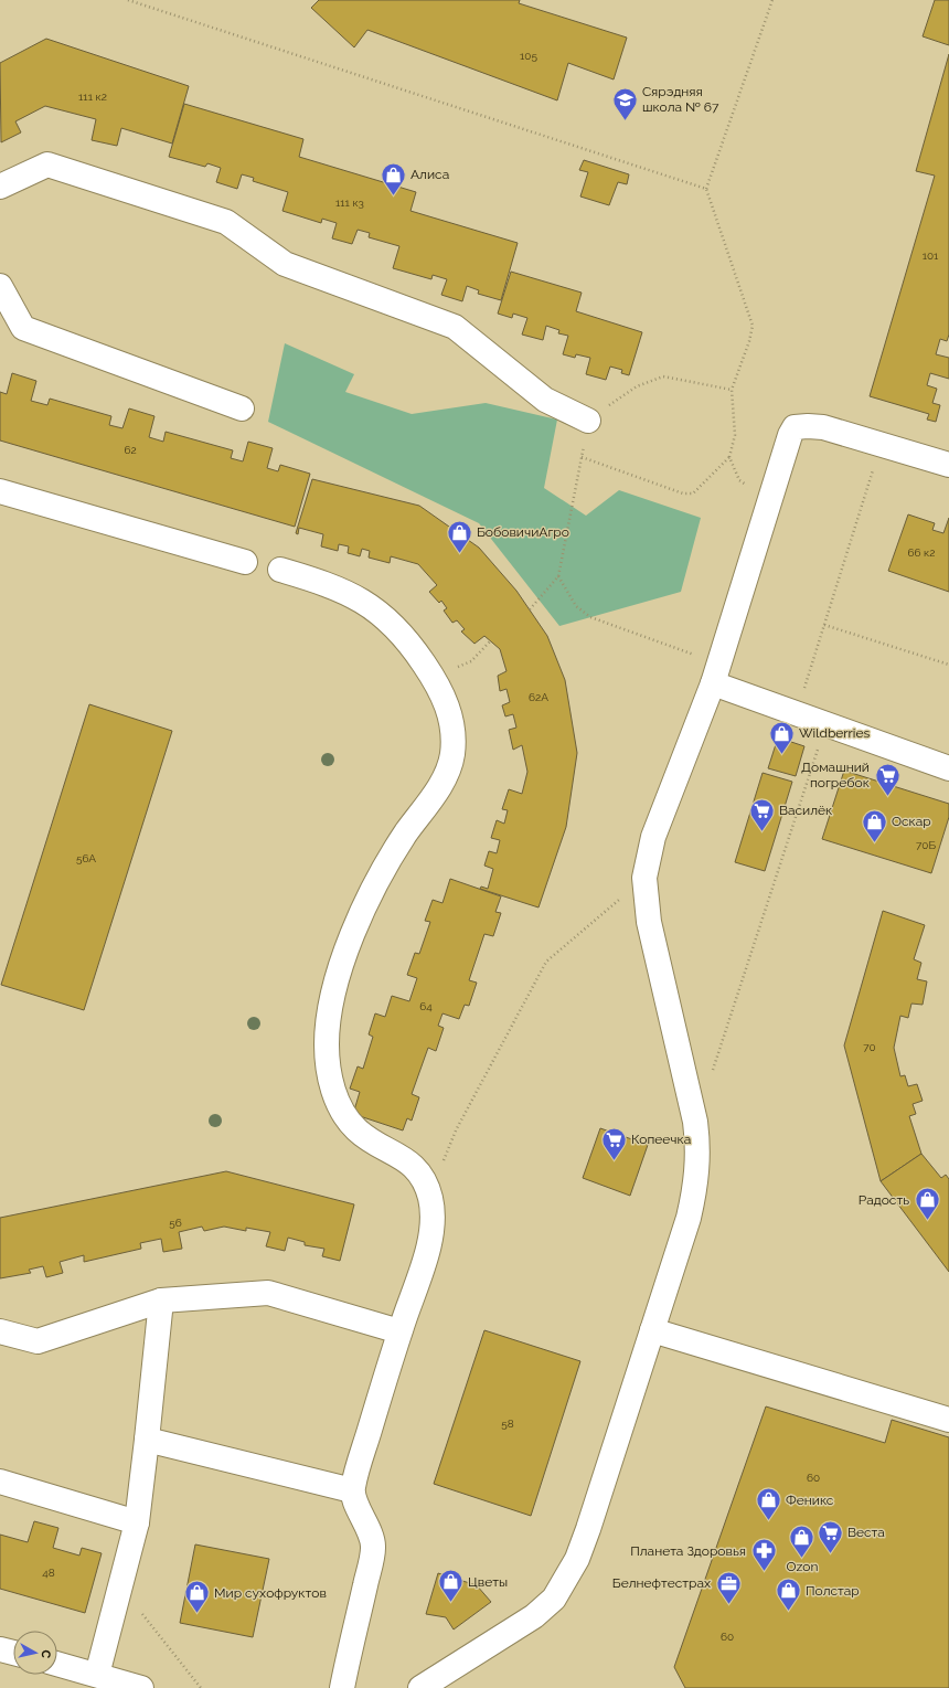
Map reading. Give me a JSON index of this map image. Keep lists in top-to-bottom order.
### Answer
{
  "places": {
    "school or university": ["Сярэдняя школа № 67"],
    "shop": [
      "Алиса",
      "БобовичиАгро",
      "Wildberries",
      "Оскар",
      "Радость",
      "Феникс",
      "Ozon",
      "Цветы",
      "Полстар",
      "Мир сухофруктов"
    ],
    "supermarket": [
      "Домашний погребок",
      "Василёк",
      "Копеечка",
      "Веста"
    ],
    "pharmacy": ["Планета Здоровья"],
    "office": ["Белнефтестрах"]
  },
  "house_numbers": [
    "105",
    "111 к2",
    "111 к3",
    "101",
    "62",
    "66 к2",
    "62А",
    "70Б",
    "56А",
    "64",
    "70",
    "56",
    "58",
    "60",
    "48",
    "60"
  ],
  "north": "right"
}
